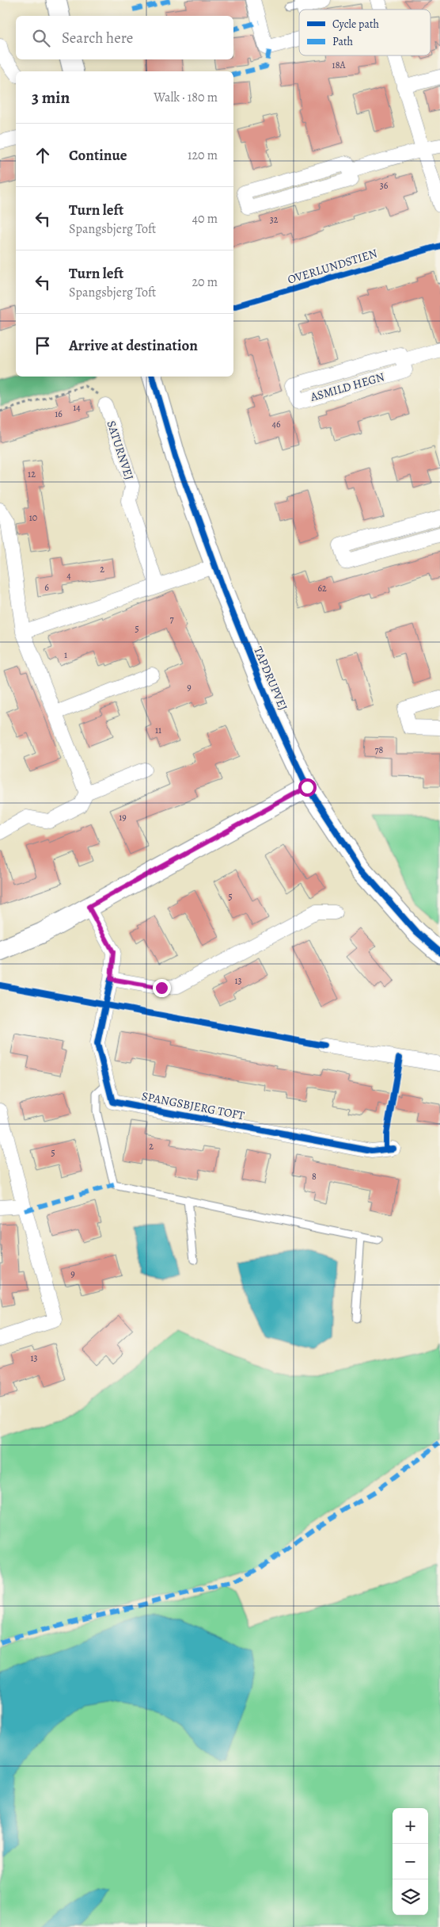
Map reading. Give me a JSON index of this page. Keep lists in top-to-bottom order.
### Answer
{
  "streets": {
    "street": [
      "ASMILD HEGN",
      "SATURNVEJ",
      "TAPDRUPVEJ",
      "SPANGSBJERG TOFT"
    ],
    "cycle path": ["OVERLUNDSTIEN"]
  },
  "house_numbers": [
    "18A",
    "36",
    "32",
    "14",
    "16",
    "46",
    "12",
    "10",
    "2",
    "4",
    "6",
    "62",
    "7",
    "5",
    "1",
    "9",
    "11",
    "78",
    "19",
    "5",
    "13",
    "2",
    "5",
    "8",
    "9",
    "13"
  ],
  "legend": ["Cycle path", "Path"],
  "page": {
    "search": "Search here",
    "heading": ["3 min", "Walk · 180 m"],
    "list": [
      ["Continue", "120 m"],
      ["Turn left", "Spangsbjerg Toft", "40 m"],
      ["Turn left", "Spangsbjerg Toft", "20 m"],
      "Arrive at destination"
    ],
    "map_buttons": ["+", "−"]
  }
}
